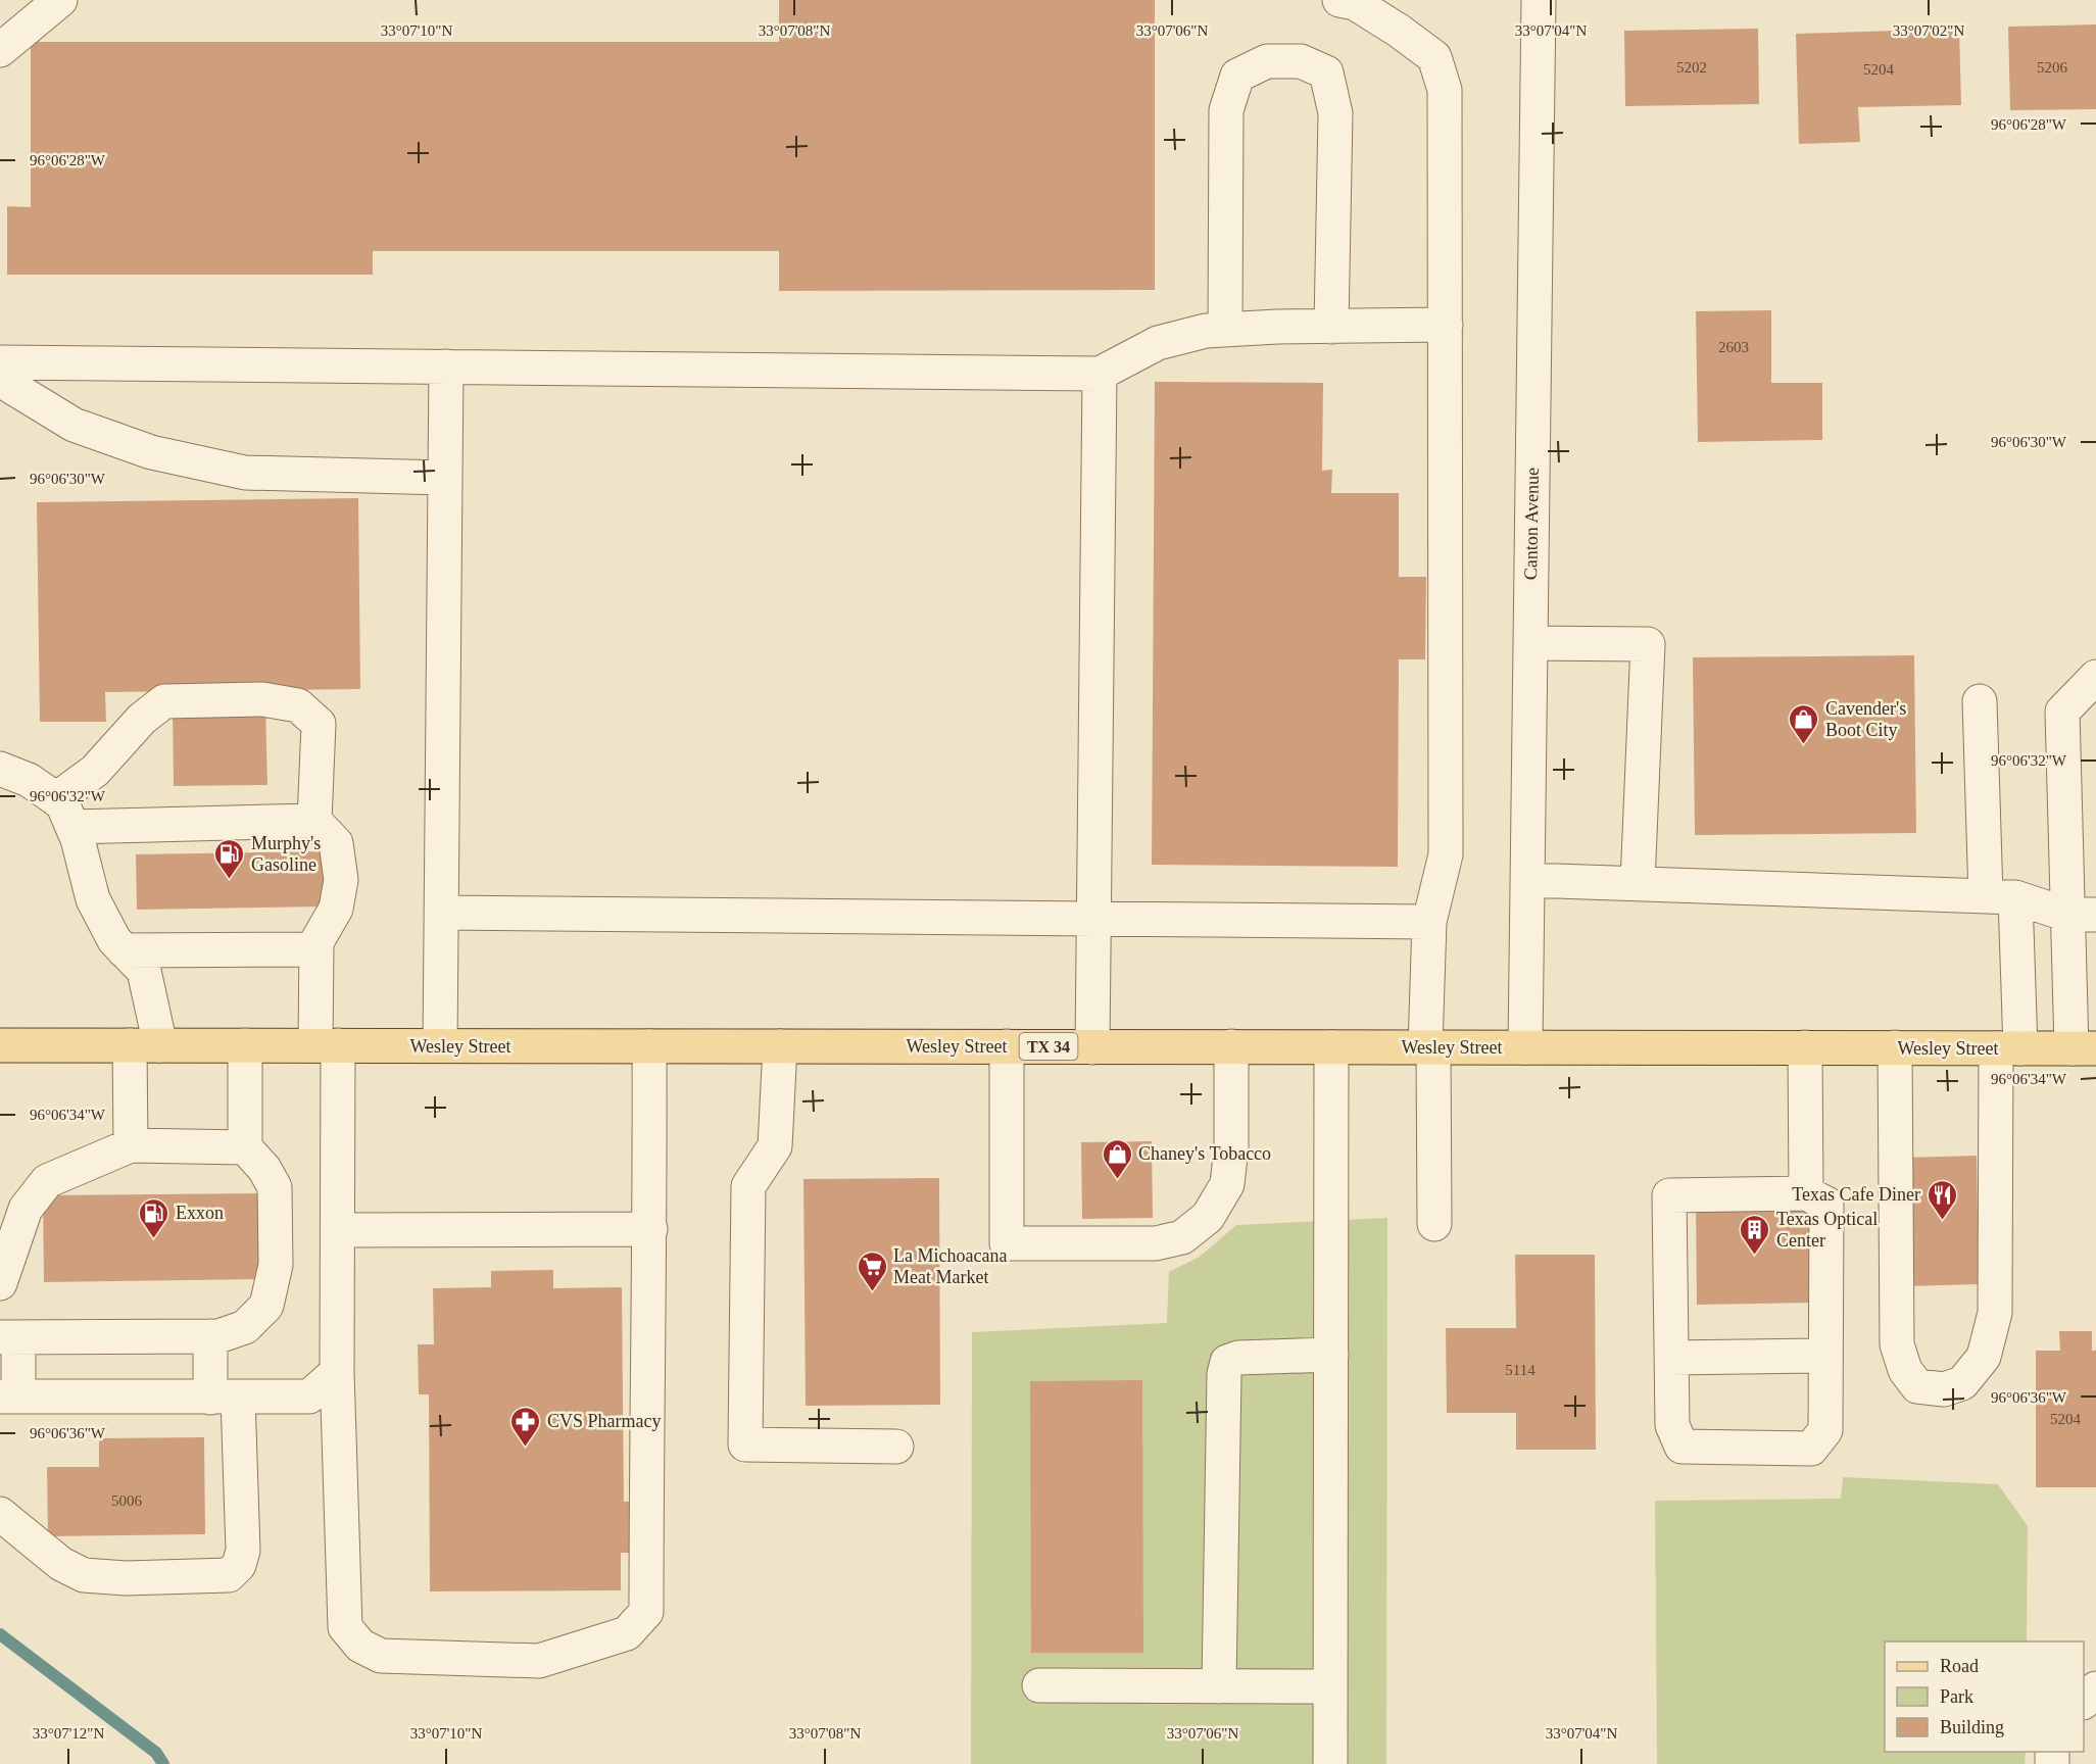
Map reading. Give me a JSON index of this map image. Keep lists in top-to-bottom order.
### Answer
{
  "streets": {
    "main road": ["Wesley Street", "TX 34"],
    "street": ["Canton Avenue"]
  },
  "crossings": [
    ["Canton Avenue", "Wesley Street"]
  ],
  "places": {
    "shop": ["Cavender's Boot City", "Chaney's Tobacco"],
    "fuel station": ["Murphy's Gasoline", "Exxon"],
    "restaurant": ["Texas Cafe Diner"],
    "building": ["Texas Optical Center"],
    "supermarket": ["La Michoacana Meat Market"],
    "pharmacy": ["CVS Pharmacy"]
  },
  "house_numbers": [
    "5202",
    "5206",
    "5204",
    "2603",
    "5114",
    "5204",
    "5006"
  ],
  "legend": ["Road", "Park", "Building"],
  "coordinates": [
    "33°07'10\"N",
    "33°07'08\"N",
    "33°07'06\"N",
    "33°07'04\"N",
    "33°07'02\"N",
    "96°06'28\"W",
    "96°06'30\"W",
    "96°06'32\"W",
    "96°06'34\"W",
    "96°06'36\"W",
    "33°07'12\"N"
  ]
}
